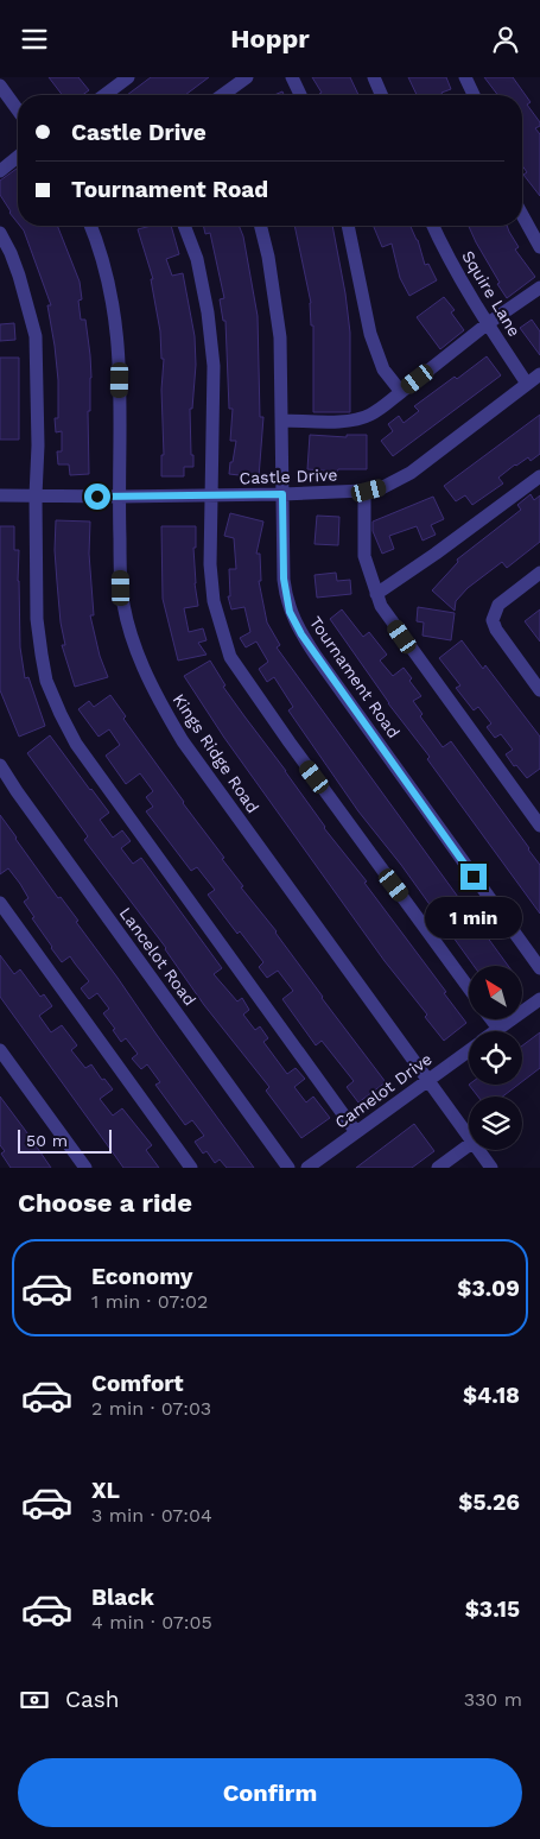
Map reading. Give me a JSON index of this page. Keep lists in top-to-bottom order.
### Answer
{
  "streets": {
    "street": [
      "Squire Lane",
      "Castle Drive",
      "Tournament Road",
      "Kings Ridge Road",
      "Lancelot Road",
      "Camelot Drive"
    ]
  },
  "crossings": [
    ["Squire Lane", "Castle Drive"],
    ["Castle Drive", "Tournament Road"],
    ["Castle Drive", "Kings Ridge Road"],
    ["Kings Ridge Road", "Camelot Drive"]
  ],
  "scale_bar": "50 m",
  "north": "top left",
  "page": {
    "header": "Hoppr",
    "banner": ["Castle Drive", "Tournament Road"],
    "bubble": "1 min",
    "scale": "50 m",
    "heading": "Choose a ride",
    "list": [
      {
        "name": "Economy",
        "note": "1 min · 07:02",
        "value": "$3.09"
      },
      {
        "name": "Comfort",
        "note": "2 min · 07:03",
        "value": "$4.18"
      },
      {
        "name": "XL",
        "note": "3 min · 07:04",
        "value": "$5.26"
      },
      {
        "name": "Black",
        "note": "4 min · 07:05",
        "value": "$3.15"
      }
    ],
    "pay": ["Cash", "330 m"],
    "buttons": "Confirm"
  }
}
